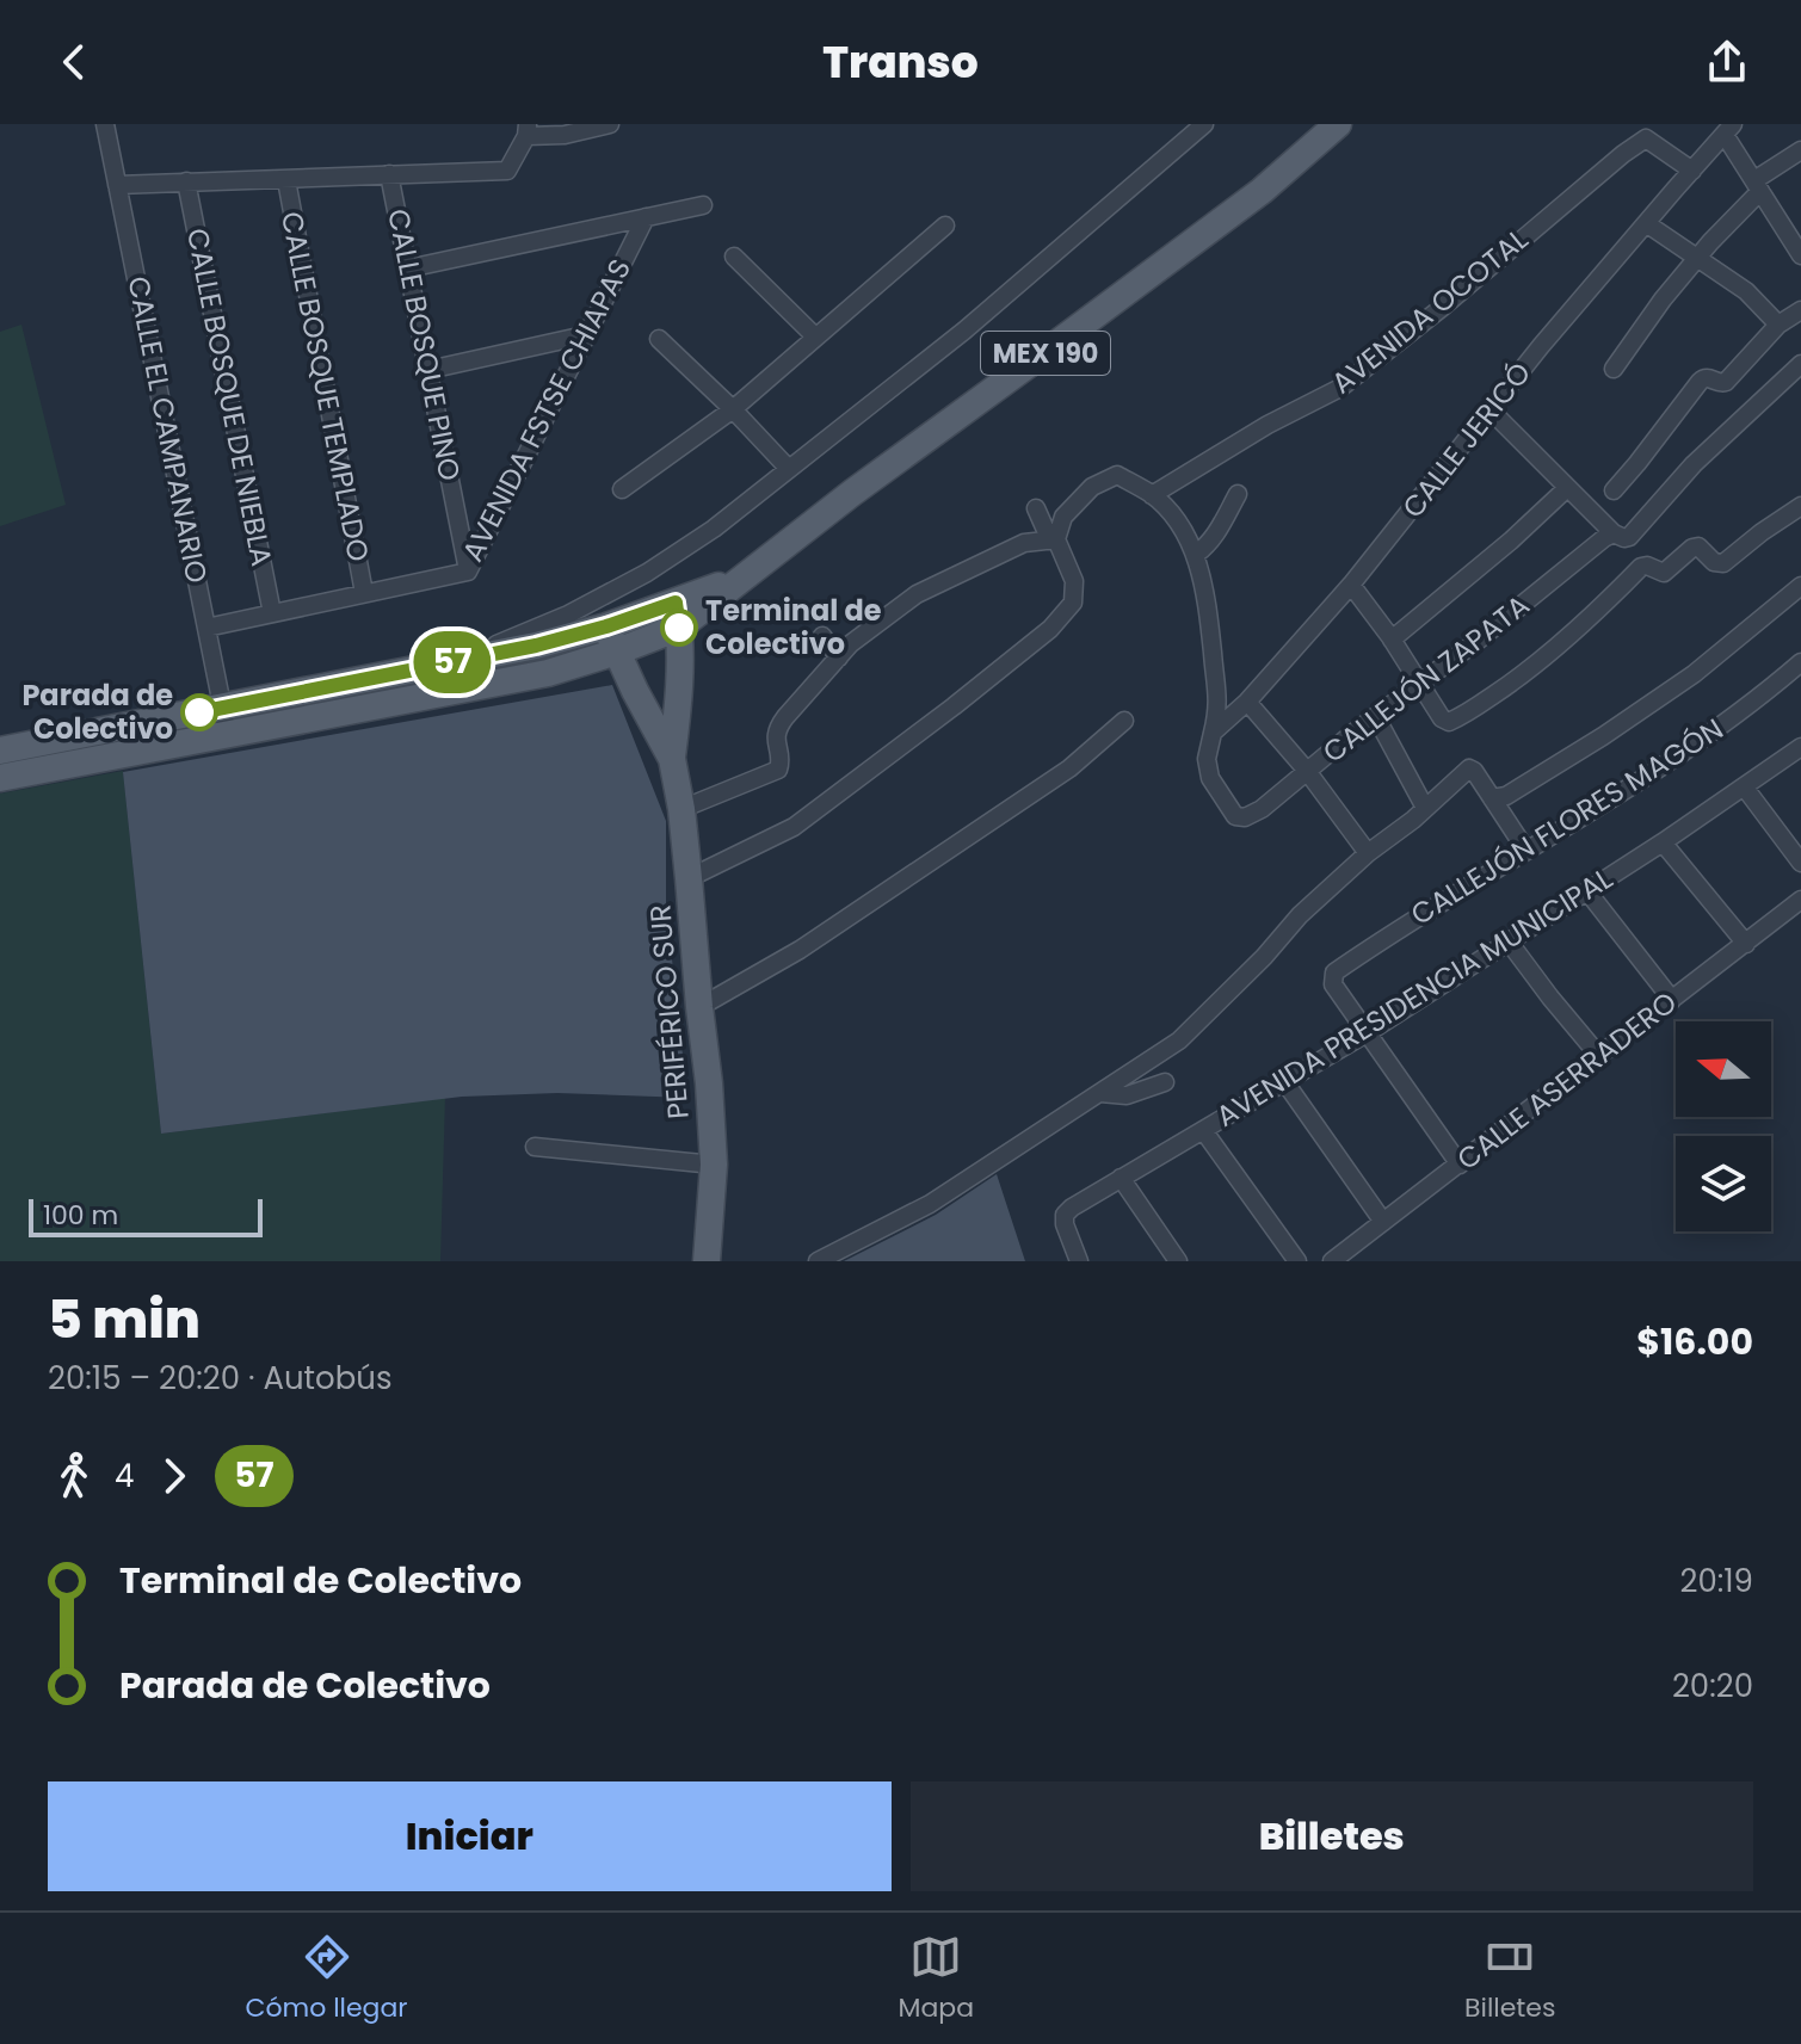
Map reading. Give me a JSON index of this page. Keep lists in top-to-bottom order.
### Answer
{
  "streets": {
    "main road": ["MEX 190", "PERIFÉRICO SUR"],
    "street": [
      "AVENIDA OCOTAL",
      "CALLE BOSQUE PINO",
      "CALLE BOSQUE TEMPLADO",
      "CALLE BOSQUE DE NIEBLA",
      "AVENIDA FSTSE CHIAPAS",
      "CALLE EL CAMPANARIO",
      "CALLE JERICÓ",
      "CALLEJÓN ZAPATA",
      "CALLEJÓN FLORES MAGÓN",
      "AVENIDA PRESIDENCIA MUNICIPAL",
      "CALLE ASERRADERO"
    ]
  },
  "crossings": [
    ["AVENIDA OCOTAL", "CALLE JERICÓ"],
    ["CALLE BOSQUE PINO", "AVENIDA FSTSE CHIAPAS"],
    ["MEX 190", "CALLE EL CAMPANARIO"],
    ["MEX 190", "PERIFÉRICO SUR"],
    ["CALLE BOSQUE TEMPLADO", "AVENIDA FSTSE CHIAPAS"],
    ["CALLE BOSQUE DE NIEBLA", "AVENIDA FSTSE CHIAPAS"],
    ["AVENIDA FSTSE CHIAPAS", "CALLE EL CAMPANARIO"],
    ["CALLE JERICÓ", "CALLEJÓN ZAPATA"],
    ["CALLEJÓN FLORES MAGÓN", "AVENIDA PRESIDENCIA MUNICIPAL"]
  ],
  "places": ["Terminal de Colectivo", "Parada de Colectivo"],
  "lines": ["bus line 57"],
  "scale_bar": "100 m",
  "north": "left",
  "page": {
    "header": "Transo",
    "on_map": "57",
    "scale": "100 m",
    "heading": ["5 min", "20:15 – 20:20 · Autobús", "$16.00"],
    "legs": ["4", "57"],
    "list": [
      {
        "name": "Terminal de Colectivo",
        "value": "20:19"
      },
      {
        "name": "Parada de Colectivo",
        "value": "20:20"
      }
    ],
    "buttons": ["Iniciar", "Billetes"],
    "tabs": ["Cómo llegar", "Mapa", "Billetes"]
  }
}
